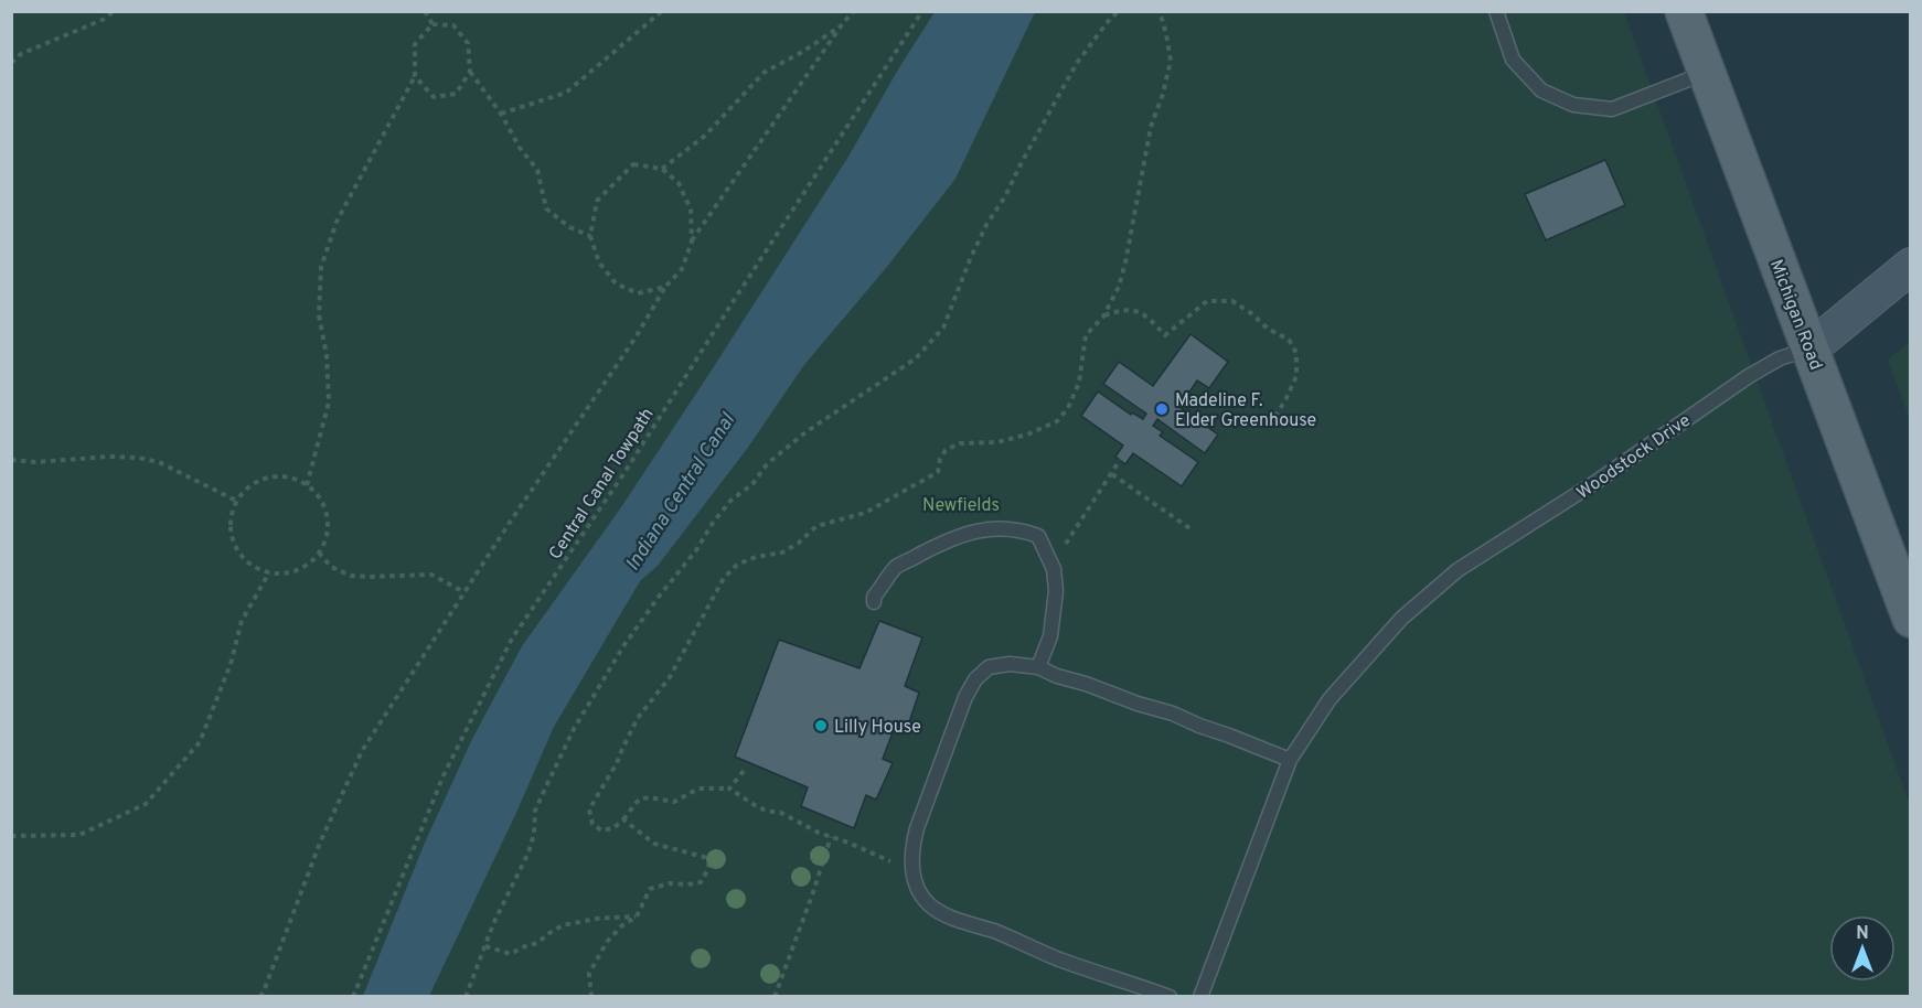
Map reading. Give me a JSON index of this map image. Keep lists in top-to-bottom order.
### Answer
{
  "streets": {
    "main road": ["Michigan Road"],
    "lane": ["Woodstock Drive"],
    "path": ["Central Canal Towpath"]
  },
  "crossings": [
    ["Michigan Road", "Woodstock Drive"]
  ],
  "water": ["Indiana Central Canal"],
  "parks": ["Newfields"],
  "places": ["Madeline F. Elder Greenhouse", "Lilly House"],
  "north": "top"
}
